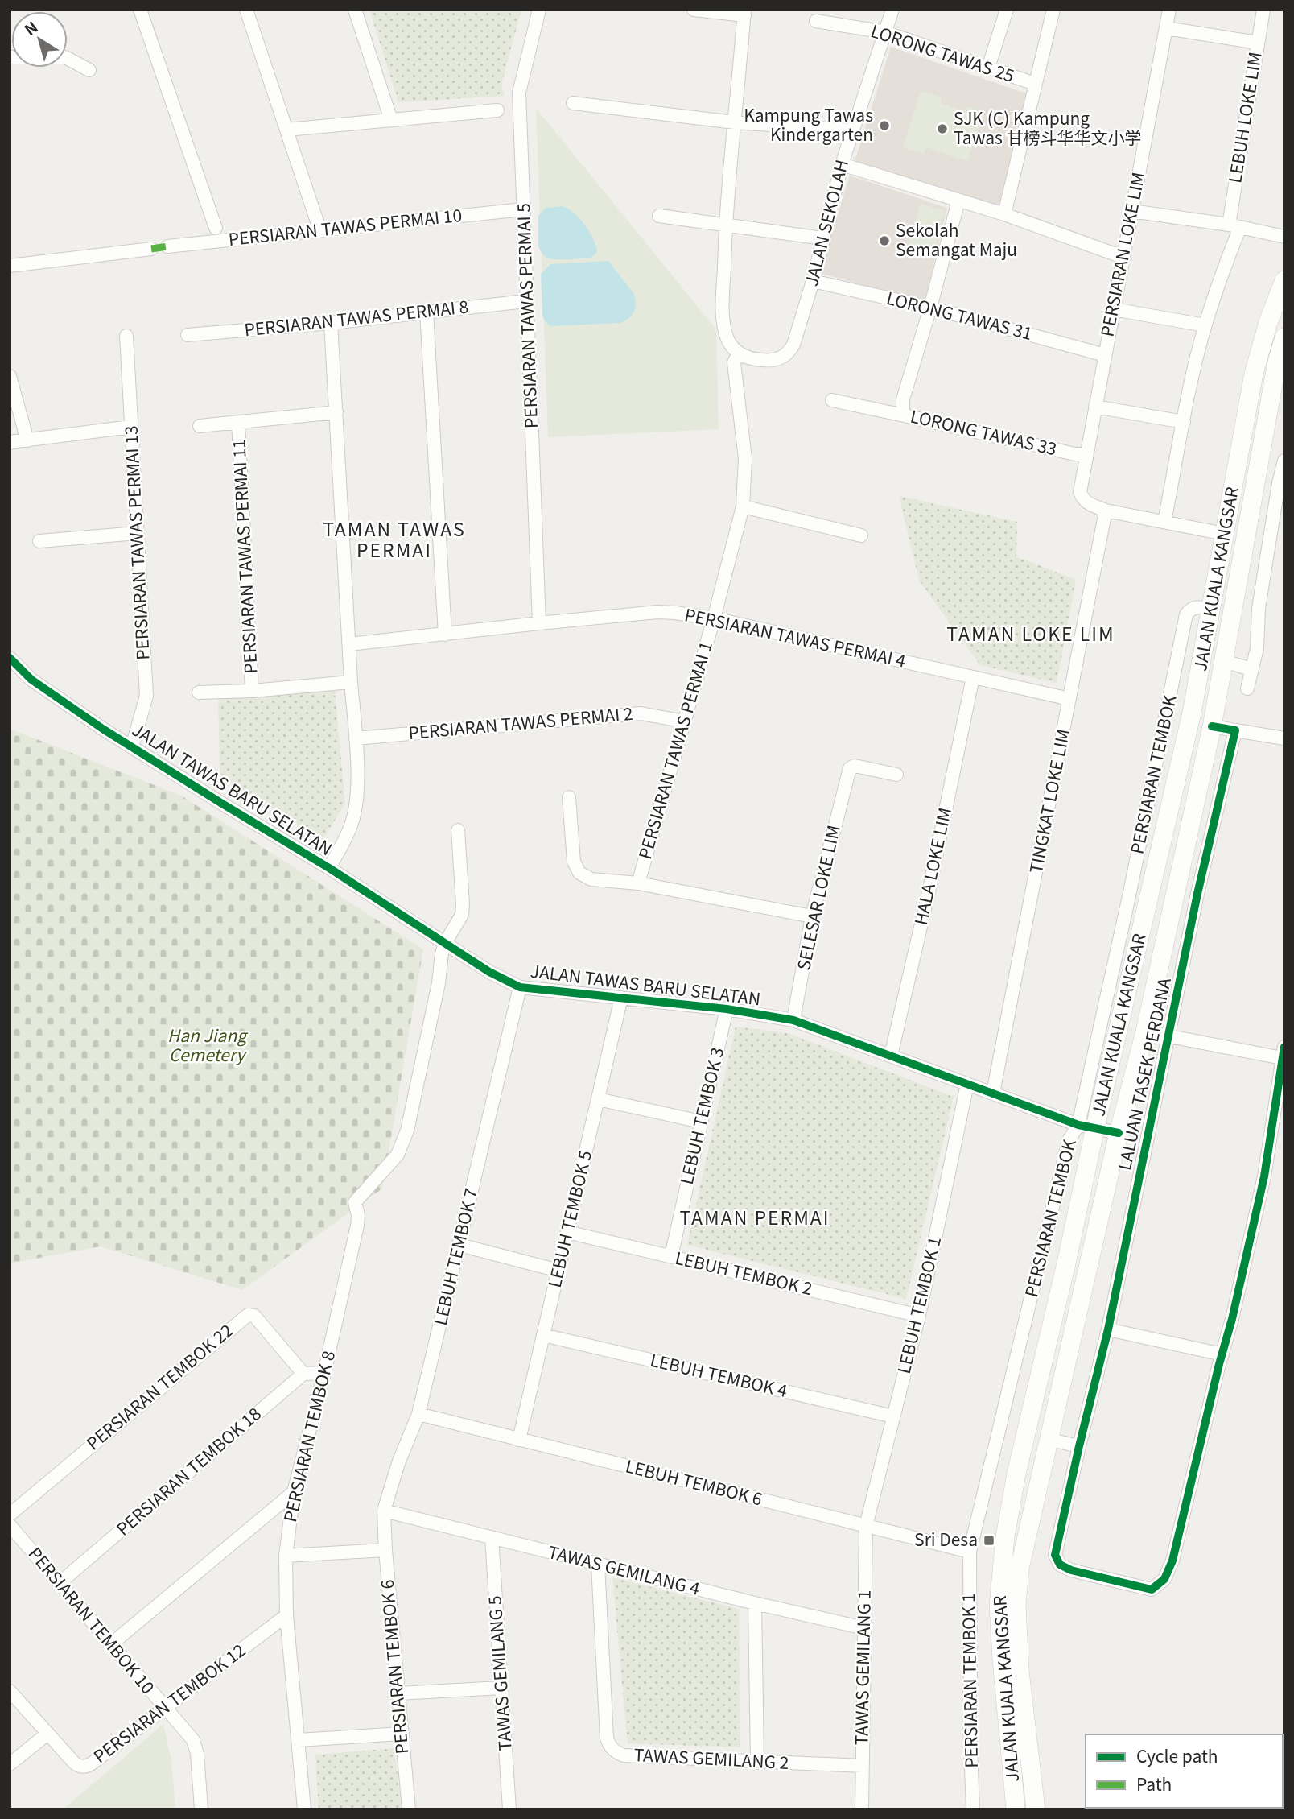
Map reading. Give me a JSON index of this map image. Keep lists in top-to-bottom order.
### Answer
{
  "streets": {
    "highway": ["JALAN KUALA KANGSAR"],
    "street": [
      "LORONG TAWAS 25",
      "LEBUH LOKE LIM",
      "JALAN SEKOLAH",
      "PERSIARAN TAWAS PERMAI 10",
      "PERSIARAN LOKE LIM",
      "PERSIARAN TAWAS PERMAI 5",
      "LORONG TAWAS 31",
      "PERSIARAN TAWAS PERMAI 8",
      "LORONG TAWAS 33",
      "PERSIARAN TAWAS PERMAI 13",
      "PERSIARAN TAWAS PERMAI 11",
      "PERSIARAN TAWAS PERMAI 4",
      "PERSIARAN TAWAS PERMAI 2",
      "PERSIARAN TAWAS PERMAI 1",
      "PERSIARAN TEMBOK",
      "JALAN TAWAS BARU SELATAN",
      "TINGKAT LOKE LIM",
      "HALA LOKE LIM",
      "SELESAR LOKE LIM",
      "LALUAN TASEK PERDANA",
      "LEBUH TEMBOK 3",
      "LEBUH TEMBOK 5",
      "LEBUH TEMBOK 7",
      "LEBUH TEMBOK 2",
      "LEBUH TEMBOK 1",
      "LEBUH TEMBOK 4",
      "PERSIARAN TEMBOK 22",
      "PERSIARAN TEMBOK 8",
      "PERSIARAN TEMBOK 18",
      "LEBUH TEMBOK 6",
      "TAWAS GEMILANG 4",
      "PERSIARAN TEMBOK 10",
      "PERSIARAN TEMBOK 6",
      "TAWAS GEMILANG 1",
      "TAWAS GEMILANG 5",
      "PERSIARAN TEMBOK 1",
      "PERSIARAN TEMBOK 12",
      "TAWAS GEMILANG 2"
    ]
  },
  "crossings": [
    ["LORONG TAWAS 25", "JALAN SEKOLAH"],
    ["JALAN SEKOLAH", "LORONG TAWAS 31"],
    ["JALAN SEKOLAH", "PERSIARAN TAWAS PERMAI 1"],
    ["PERSIARAN TAWAS PERMAI 10", "PERSIARAN TAWAS PERMAI 5"],
    ["PERSIARAN LOKE LIM", "LORONG TAWAS 31"],
    ["PERSIARAN LOKE LIM", "LORONG TAWAS 33"],
    ["PERSIARAN LOKE LIM", "TINGKAT LOKE LIM"],
    ["PERSIARAN TAWAS PERMAI 5", "PERSIARAN TAWAS PERMAI 8"],
    ["PERSIARAN TAWAS PERMAI 5", "PERSIARAN TAWAS PERMAI 4"],
    ["LORONG TAWAS 31", "LORONG TAWAS 33"],
    ["PERSIARAN TAWAS PERMAI 13", "JALAN TAWAS BARU SELATAN"],
    ["JALAN KUALA KANGSAR", "PERSIARAN TEMBOK"],
    ["JALAN KUALA KANGSAR", "JALAN TAWAS BARU SELATAN"],
    ["JALAN KUALA KANGSAR", "LALUAN TASEK PERDANA"],
    ["PERSIARAN TAWAS PERMAI 4", "PERSIARAN TAWAS PERMAI 1"],
    ["PERSIARAN TAWAS PERMAI 4", "TINGKAT LOKE LIM"],
    ["PERSIARAN TAWAS PERMAI 4", "HALA LOKE LIM"],
    ["PERSIARAN TAWAS PERMAI 2", "PERSIARAN TAWAS PERMAI 1"],
    ["PERSIARAN TEMBOK", "JALAN TAWAS BARU SELATAN"],
    ["PERSIARAN TEMBOK", "LEBUH TEMBOK 6"],
    ["PERSIARAN TEMBOK", "PERSIARAN TEMBOK 1"],
    ["JALAN TAWAS BARU SELATAN", "TINGKAT LOKE LIM"],
    ["JALAN TAWAS BARU SELATAN", "HALA LOKE LIM"],
    ["JALAN TAWAS BARU SELATAN", "SELESAR LOKE LIM"],
    ["JALAN TAWAS BARU SELATAN", "LEBUH TEMBOK 3"],
    ["JALAN TAWAS BARU SELATAN", "LEBUH TEMBOK 5"],
    ["JALAN TAWAS BARU SELATAN", "LEBUH TEMBOK 7"],
    ["JALAN TAWAS BARU SELATAN", "LEBUH TEMBOK 1"],
    ["JALAN TAWAS BARU SELATAN", "PERSIARAN TEMBOK 8"],
    ["LEBUH TEMBOK 3", "LEBUH TEMBOK 2"],
    ["LEBUH TEMBOK 5", "LEBUH TEMBOK 2"],
    ["LEBUH TEMBOK 5", "LEBUH TEMBOK 4"],
    ["LEBUH TEMBOK 5", "LEBUH TEMBOK 6"],
    ["LEBUH TEMBOK 7", "LEBUH TEMBOK 6"],
    ["LEBUH TEMBOK 7", "TAWAS GEMILANG 4"],
    ["LEBUH TEMBOK 7", "PERSIARAN TEMBOK 6"],
    ["LEBUH TEMBOK 2", "LEBUH TEMBOK 1"],
    ["LEBUH TEMBOK 1", "LEBUH TEMBOK 4"],
    ["LEBUH TEMBOK 1", "LEBUH TEMBOK 6"],
    ["LEBUH TEMBOK 1", "TAWAS GEMILANG 1"],
    ["PERSIARAN TEMBOK 22", "PERSIARAN TEMBOK 18"],
    ["PERSIARAN TEMBOK 8", "PERSIARAN TEMBOK 12"],
    ["PERSIARAN TEMBOK 18", "PERSIARAN TEMBOK 10"],
    ["LEBUH TEMBOK 6", "TAWAS GEMILANG 1"],
    ["LEBUH TEMBOK 6", "PERSIARAN TEMBOK 1"],
    ["TAWAS GEMILANG 4", "TAWAS GEMILANG 1"],
    ["TAWAS GEMILANG 4", "TAWAS GEMILANG 5"],
    ["TAWAS GEMILANG 4", "TAWAS GEMILANG 2"],
    ["PERSIARAN TEMBOK 10", "PERSIARAN TEMBOK 12"],
    ["TAWAS GEMILANG 1", "TAWAS GEMILANG 2"]
  ],
  "districts": ["TAMAN TAWAS PERMAI", "TAMAN LOKE LIM", "TAMAN PERMAI"],
  "parks": ["Han Jiang Cemetery"],
  "places": {
    "other": ["Kampung Tawas Kindergarten", "SJK (C) Kampung Tawas 甘榜斗华华文小学", "Sekolah Semangat Maju"],
    "transit": ["Sri Desa"]
  },
  "legend": ["Cycle path", "Path"],
  "north": "top left"
}
